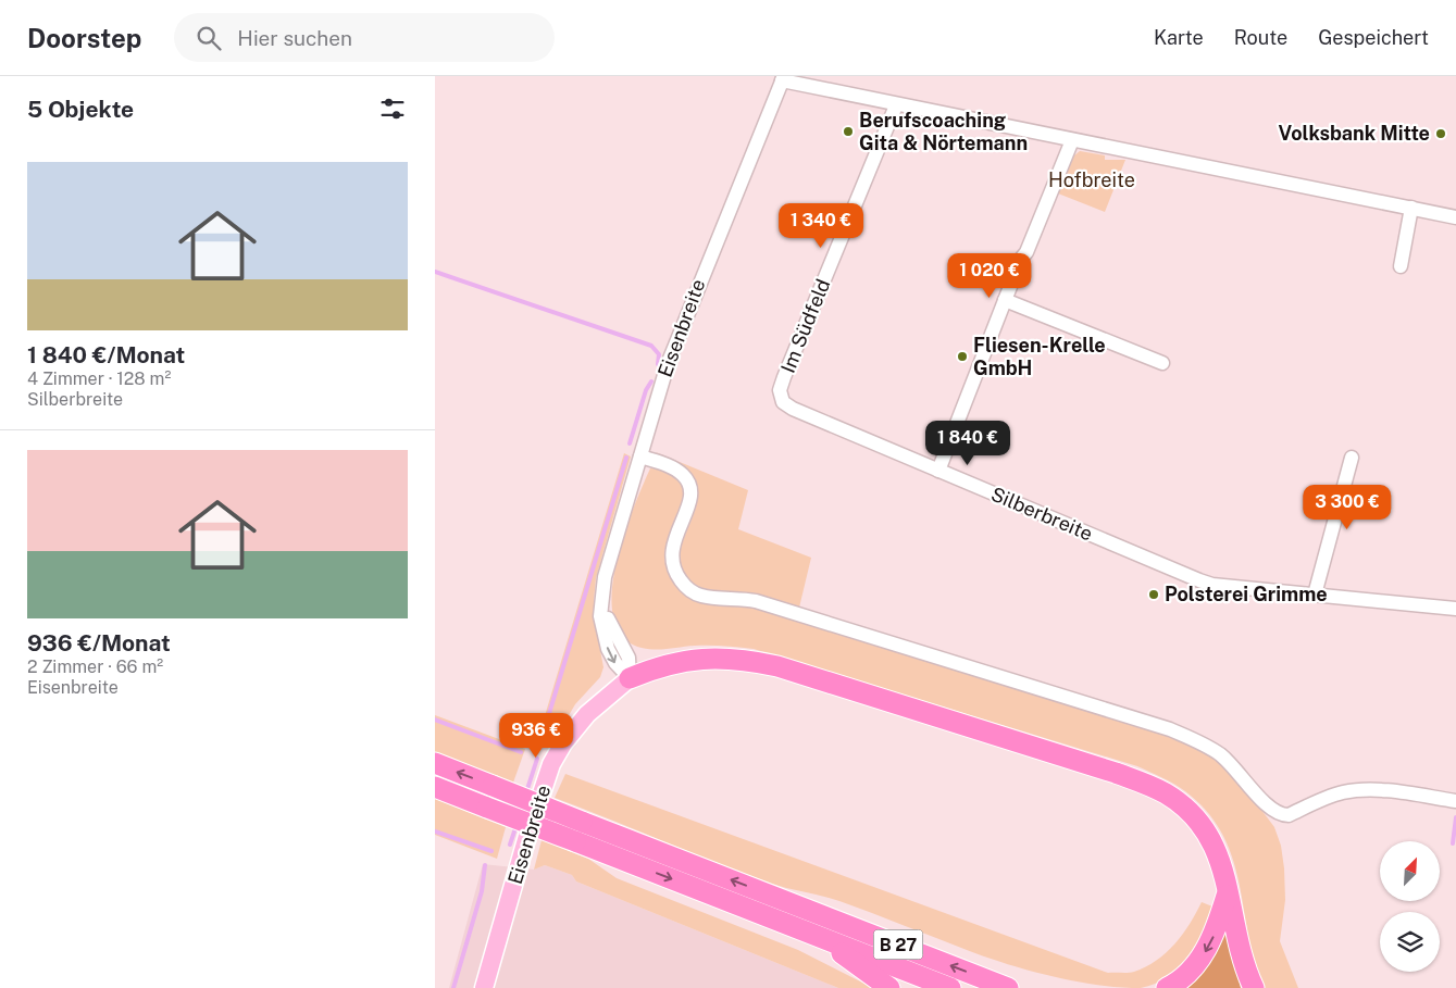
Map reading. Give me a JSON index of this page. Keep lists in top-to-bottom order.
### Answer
{
  "streets": {
    "highway": ["B 27"],
    "main road": ["Eisenbreite"],
    "street": ["Im Südfeld", "Silberbreite"]
  },
  "crossings": [
    ["Im Südfeld", "Silberbreite"]
  ],
  "parks": ["Hofbreite"],
  "places": [
    "Berufscoaching Gita & Nörtemann",
    "Volksbank Mitte",
    "Fliesen-Krelle GmbH",
    "Polsterei Grimme"
  ],
  "north": "top right",
  "page": {
    "header": "Doorstep",
    "search": "Hier suchen",
    "nav": ["Karte", "Route", "Gespeichert"],
    "heading": "5 Objekte",
    "list": [
      {
        "name": "1 840 €/Monat",
        "note": "4 Zimmer · 128 m² · Silberbreite"
      },
      {
        "name": "936 €/Monat",
        "note": "2 Zimmer · 66 m² · Eisenbreite"
      }
    ],
    "price": [
      "1 340 €",
      "1 020 €",
      "1 840 €",
      "3 300 €",
      "936 €"
    ]
  }
}
